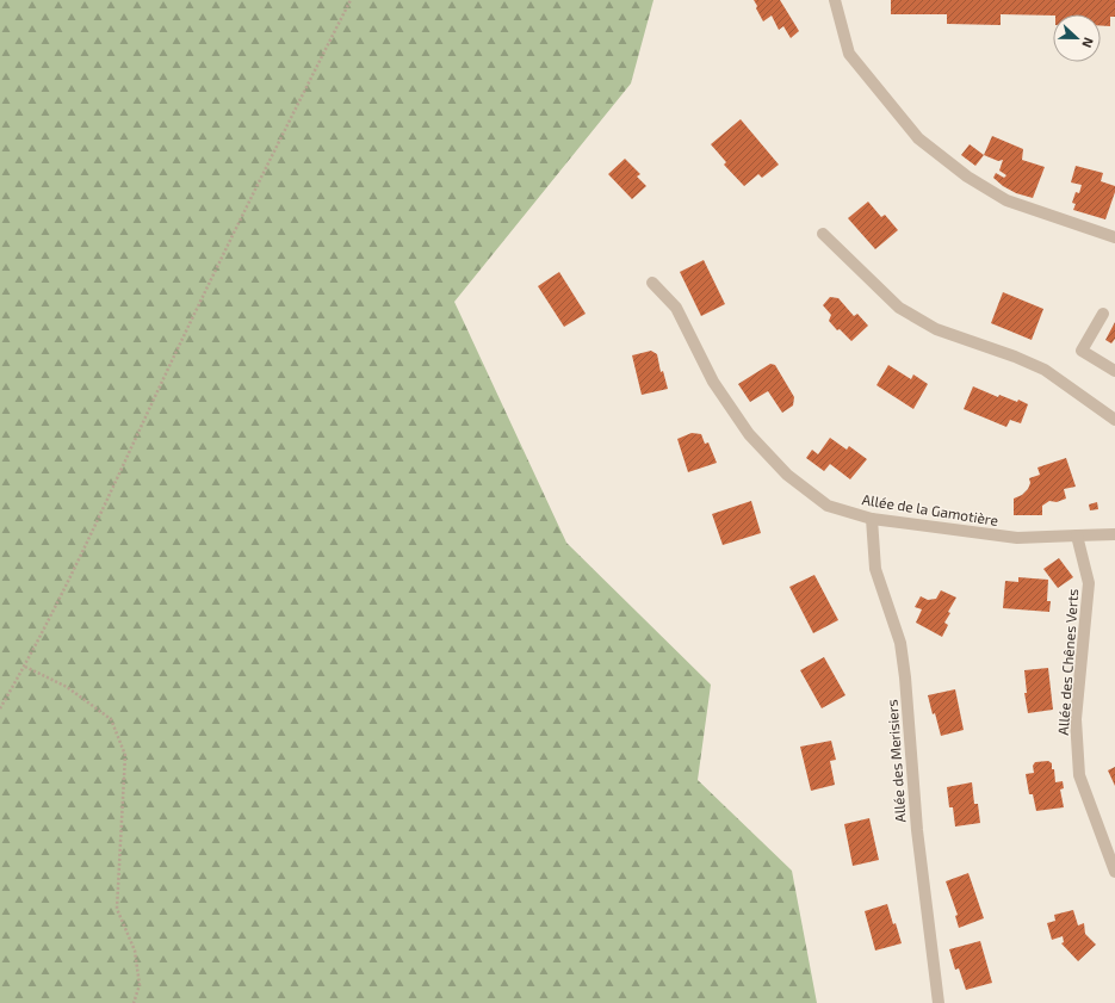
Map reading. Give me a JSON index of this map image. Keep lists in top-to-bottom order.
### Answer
{
  "streets": {
    "street": ["Allée de la Gamotière", "Allée des Chênes Verts", "Allée des Merisiers"]
  },
  "crossings": [
    ["Allée de la Gamotière", "Allée des Chênes Verts"],
    ["Allée de la Gamotière", "Allée des Merisiers"]
  ],
  "north": "right"
}
